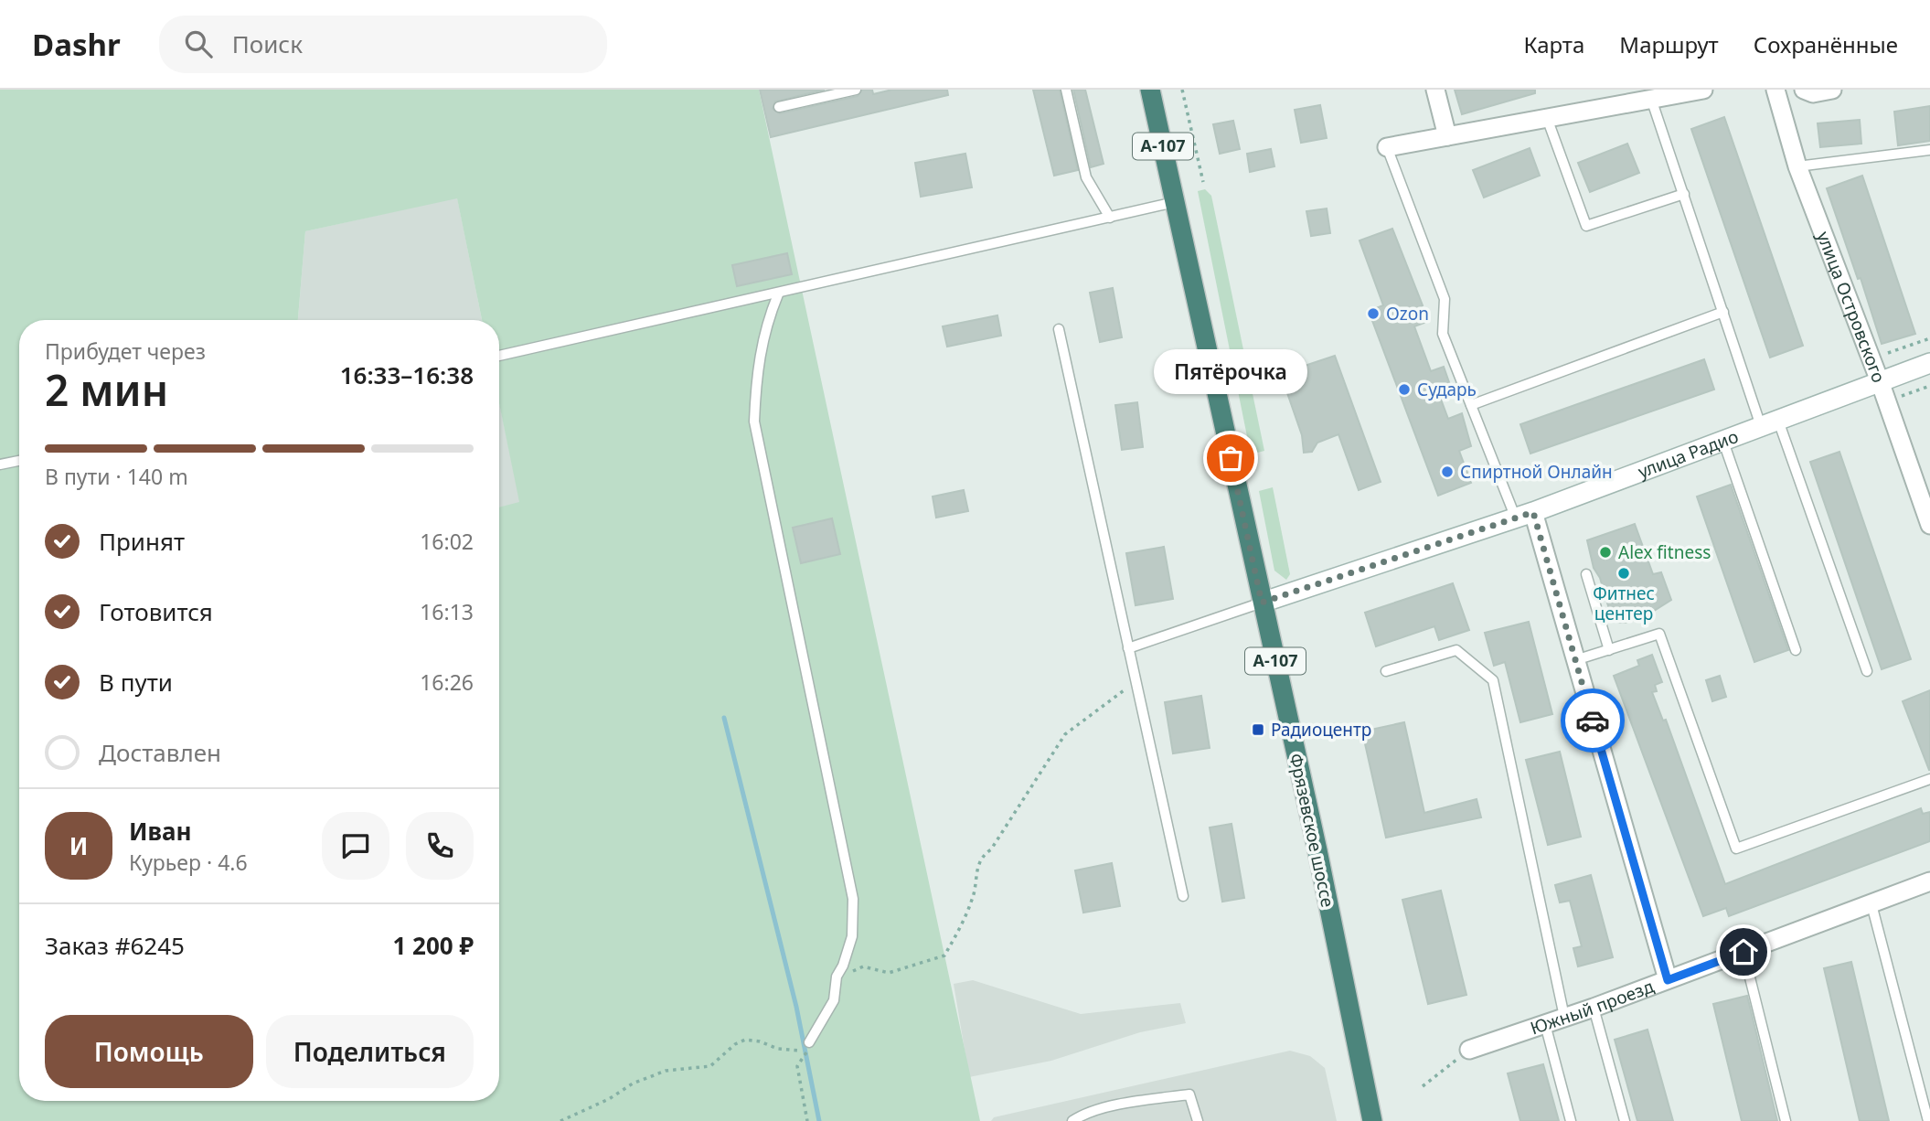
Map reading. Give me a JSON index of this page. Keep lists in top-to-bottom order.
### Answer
{
  "streets": {
    "highway": ["А-107", "Фрязевское шоссе"],
    "main road": ["улица Радио"],
    "street": ["улица Островского", "Южный проезд"]
  },
  "crossings": [
    ["улица Островского", "улица Радио"],
    ["улица Радио", "Фрязевское шоссе"]
  ],
  "places": {
    "other": [
      "Ozon",
      "Сударь",
      "Пятёрочка",
      "Спиртной Онлайн",
      "Alex fitness",
      "Фитнес центер"
    ],
    "transit": ["Радиоцентр"]
  },
  "page": {
    "header": "Dashr",
    "search": "Поиск",
    "nav": ["Карта", "Маршрут", "Сохранённые"],
    "heading": ["2 мин", "Прибудет через", "16:33–16:38"],
    "panel": [
      "Иван",
      "Курьер · 4.6",
      "Заказ #6245",
      "1 200 ₽"
    ],
    "bubble": "Пятёрочка",
    "bar": "В пути · 140 m",
    "list": [
      ["Принят", "16:02"],
      ["Готовится", "16:13"],
      ["В пути", "16:26"],
      "Доставлен"
    ],
    "round": "И",
    "buttons": ["Помощь", "Поделиться"]
  }
}
